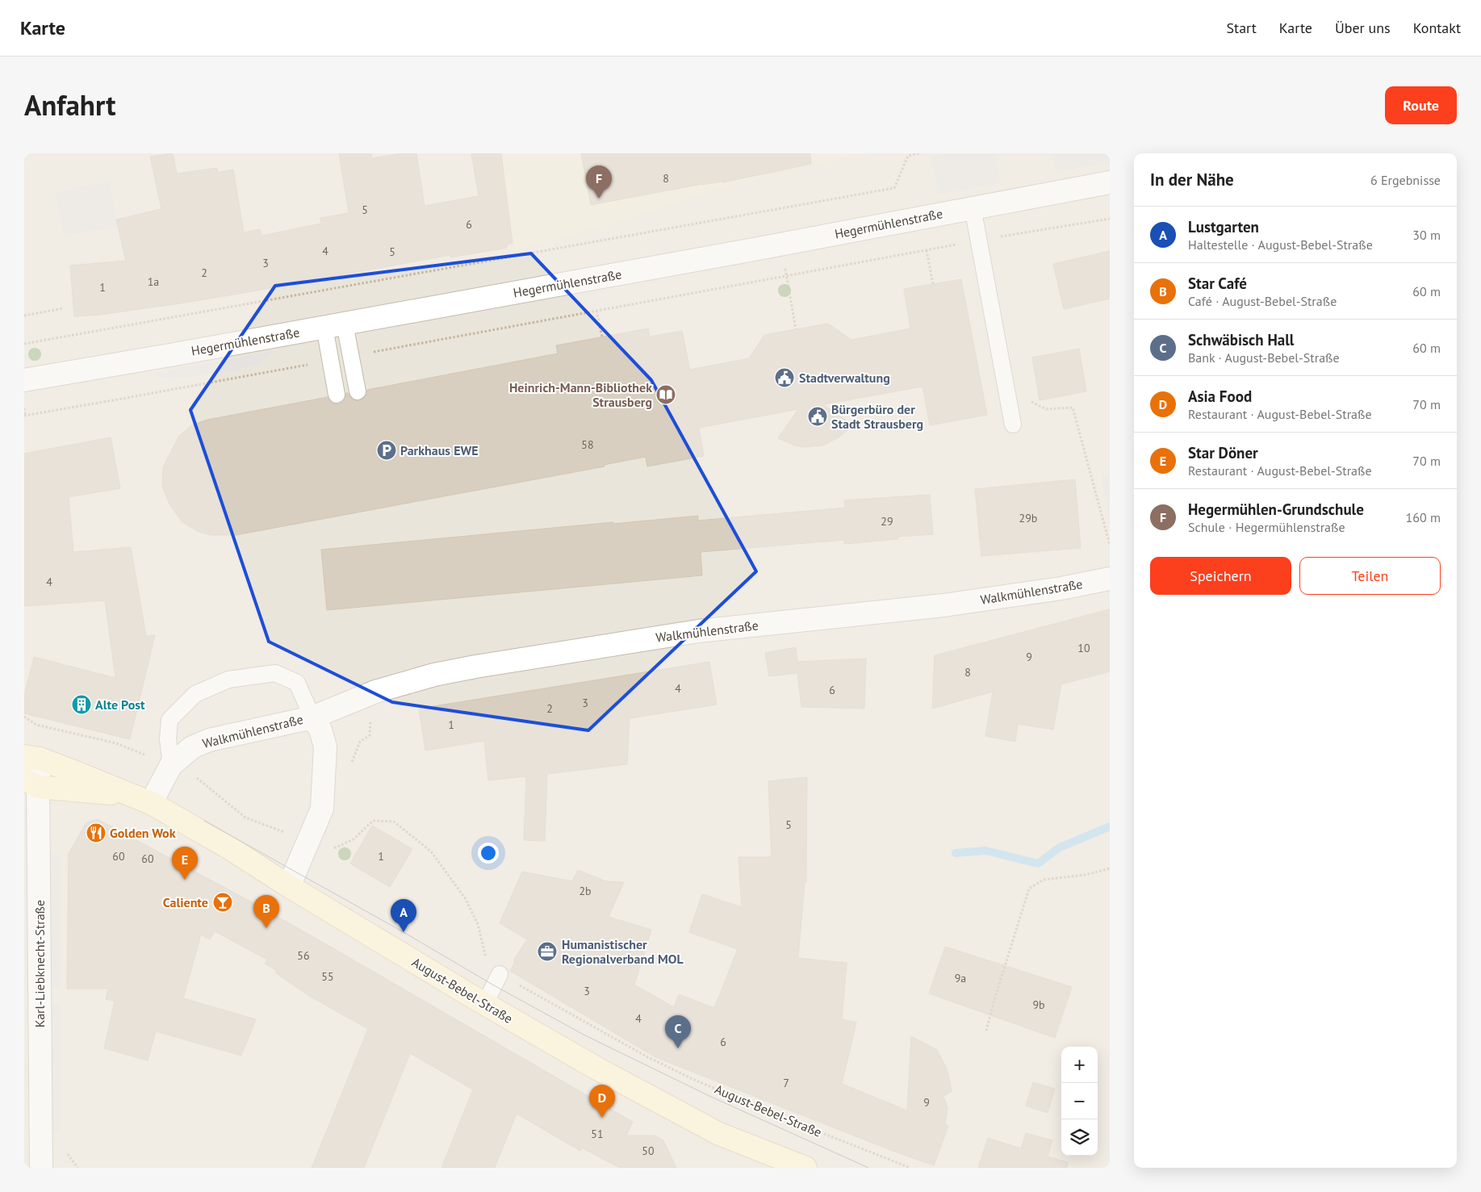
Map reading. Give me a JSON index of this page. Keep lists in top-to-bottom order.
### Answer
{
  "streets": {
    "street": [
      "Hegermühlenstraße",
      "Walkmühlenstraße",
      "Karl-Liebknecht-Straße",
      "August-Bebel-Straße"
    ]
  },
  "crossings": [
    ["Walkmühlenstraße", "August-Bebel-Straße"],
    ["Karl-Liebknecht-Straße", "August-Bebel-Straße"]
  ],
  "places": {
    "public building": ["Stadtverwaltung", "Bürgerbüro der Stadt Strausberg"],
    "library": ["Heinrich-Mann-Bibliothek Strausberg"],
    "parking": ["Parkhaus EWE"],
    "building": ["Alte Post"],
    "restaurant": ["Golden Wok"],
    "bar": ["Caliente"],
    "office": ["Humanistischer Regionalverband MOL"]
  },
  "house_numbers": [
    "8",
    "5",
    "6",
    "4",
    "5",
    "3",
    "2",
    "1a",
    "1",
    "58",
    "29b",
    "29",
    "4",
    "10",
    "9",
    "8",
    "4",
    "6",
    "3",
    "2",
    "1",
    "5",
    "60",
    "1",
    "60",
    "2b",
    "56",
    "55",
    "9a",
    "3",
    "9b",
    "4",
    "6",
    "7",
    "9",
    "51",
    "50"
  ],
  "page": {
    "header": "Karte",
    "nav": [
      "Start",
      "Karte",
      "Über uns",
      "Kontakt"
    ],
    "title": "Anfahrt",
    "buttons": [
      "Route",
      ["Speichern", "Teilen"]
    ],
    "heading": ["In der Nähe", "6 Ergebnisse"],
    "pins": [
      "F",
      "E",
      "B",
      "A",
      "C",
      "D"
    ],
    "list": [
      {
        "mark": "A",
        "name": "Lustgarten",
        "note": "Haltestelle · August-Bebel-Straße",
        "value": "30 m"
      },
      {
        "mark": "B",
        "name": "Star Café",
        "note": "Café · August-Bebel-Straße",
        "value": "60 m"
      },
      {
        "mark": "C",
        "name": "Schwäbisch Hall",
        "note": "Bank · August-Bebel-Straße",
        "value": "60 m"
      },
      {
        "mark": "D",
        "name": "Asia Food",
        "note": "Restaurant · August-Bebel-Straße",
        "value": "70 m"
      },
      {
        "mark": "E",
        "name": "Star Döner",
        "note": "Restaurant · August-Bebel-Straße",
        "value": "70 m"
      },
      {
        "mark": "F",
        "name": "Hegermühlen-Grundschule",
        "note": "Schule · Hegermühlenstraße",
        "value": "160 m"
      }
    ],
    "map_buttons": ["+", "−"]
  }
}
